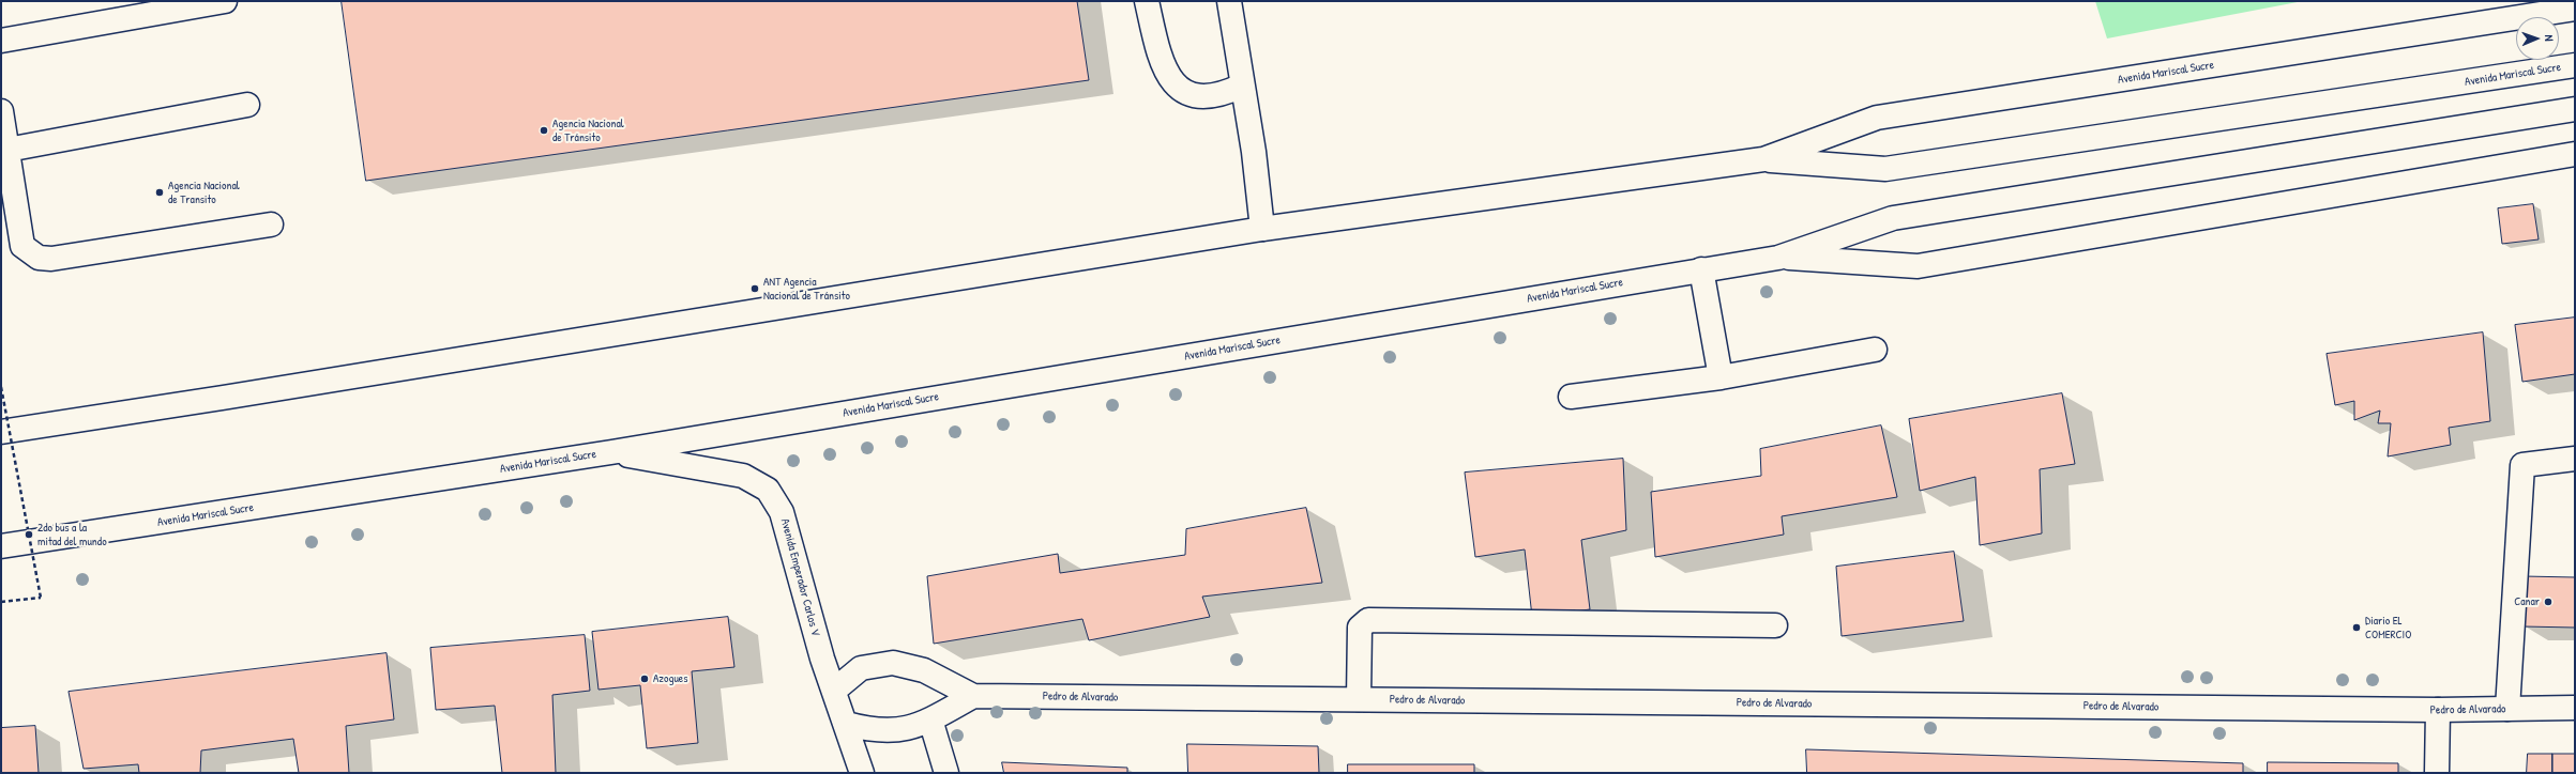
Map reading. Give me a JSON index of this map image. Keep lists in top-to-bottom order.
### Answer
{
  "streets": {
    "main road": ["Avenida Mariscal Sucre", "Avenida Emperador Carlos V", "Pedro de Alvarado"]
  },
  "crossings": [
    ["Avenida Mariscal Sucre", "Avenida Emperador Carlos V"],
    ["Avenida Emperador Carlos V", "Pedro de Alvarado"]
  ],
  "places": [
    "Agencia Nacional de Tránsito",
    "Agencia Nacional de Transito",
    "ANT Agencia Nacional de Tránsito",
    "2do bus a la mitad del mundo",
    "Canar",
    "Diario EL COMERCIO",
    "Azogues"
  ],
  "north": "right"
}
